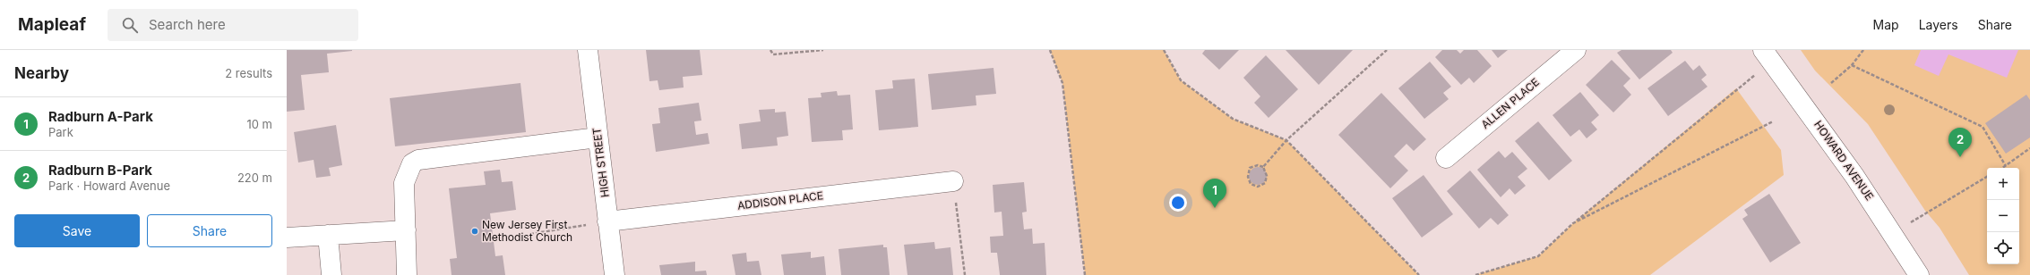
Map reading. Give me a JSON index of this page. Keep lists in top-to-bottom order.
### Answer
{
  "streets": {
    "street": [
      "ALLEN PLACE",
      "HOWARD AVENUE",
      "HIGH STREET",
      "ADDISON PLACE"
    ]
  },
  "crossings": [
    ["HIGH STREET", "ADDISON PLACE"]
  ],
  "places": ["New Jersey First Methodist Church"],
  "page": {
    "header": "Mapleaf",
    "search": "Search here",
    "nav": ["Map", "Layers", "Share"],
    "heading": ["Nearby", "2 results"],
    "list": [
      {
        "mark": "1",
        "name": "Radburn A-Park",
        "note": "Park",
        "value": "10 m"
      },
      {
        "mark": "2",
        "name": "Radburn B-Park",
        "note": "Park · Howard Avenue",
        "value": "220 m"
      }
    ],
    "pins": ["2", "1"],
    "map_buttons": ["+", "−"],
    "buttons": ["Save", "Share"]
  }
}
